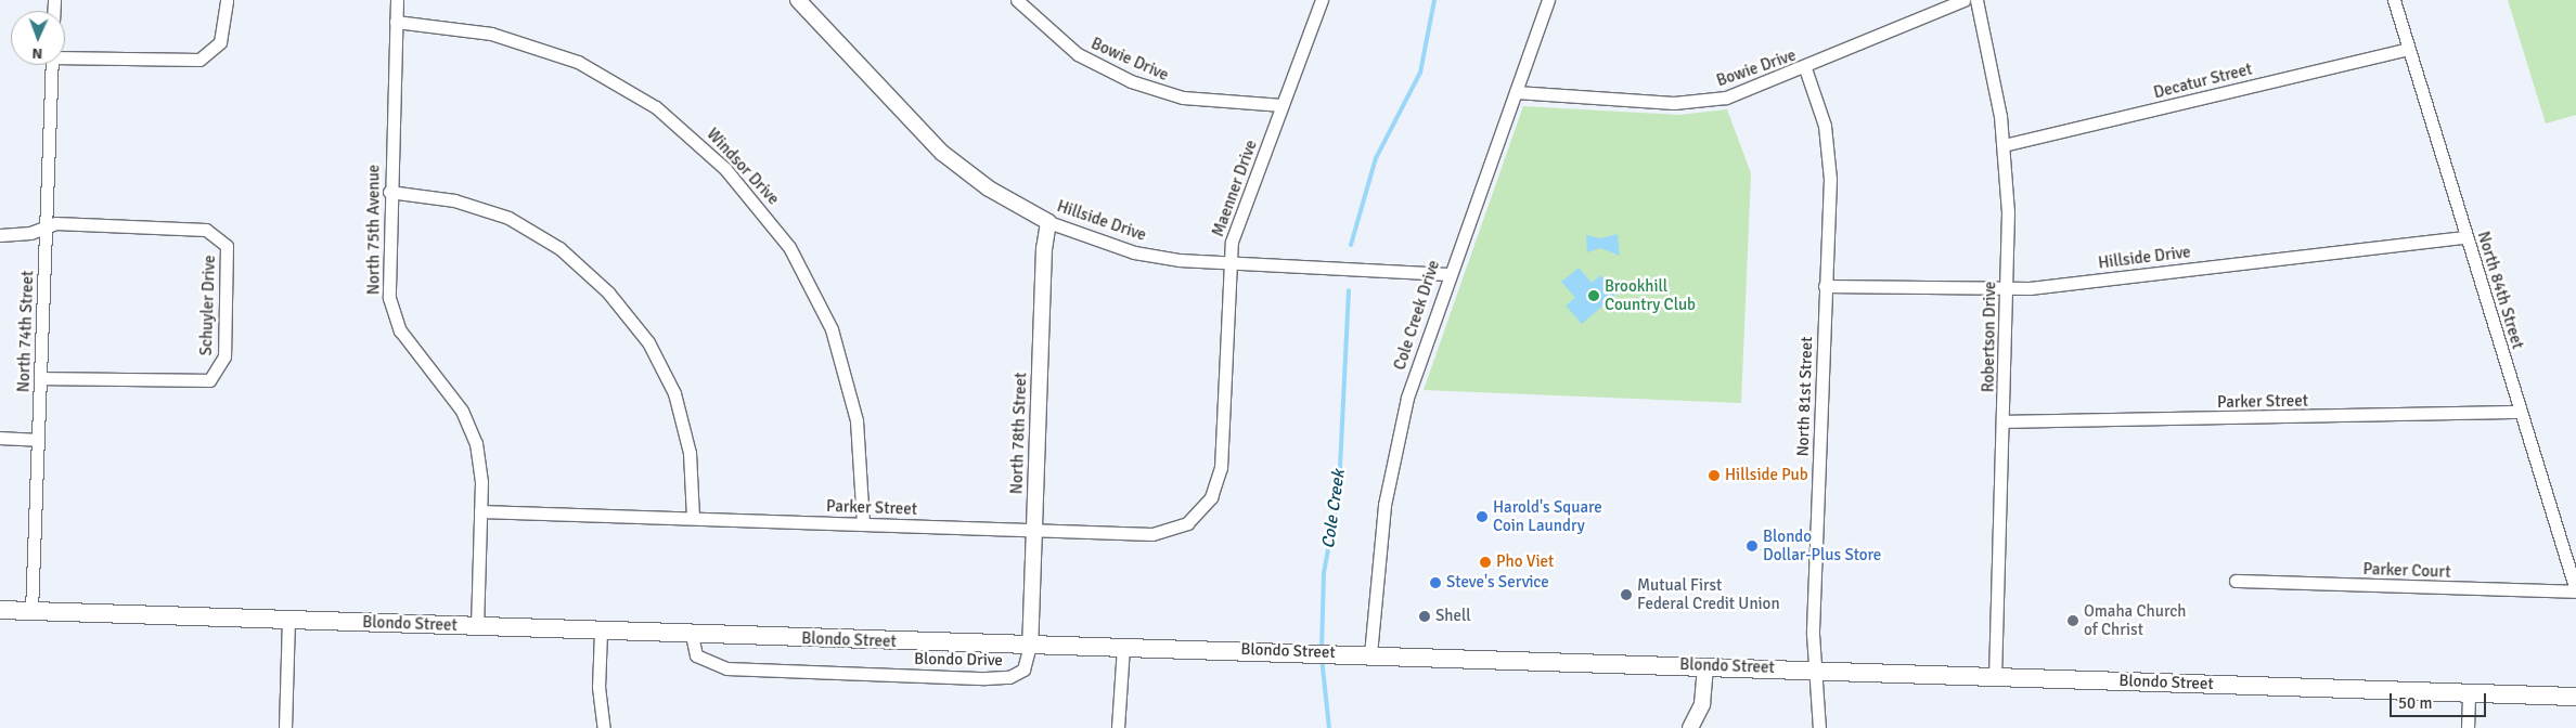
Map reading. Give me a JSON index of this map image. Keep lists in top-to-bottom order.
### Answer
{
  "streets": {
    "main road": ["Blondo Street"],
    "street": [
      "Bowie Drive",
      "Decatur Street",
      "Windsor Drive",
      "Maenner Drive",
      "Hillside Drive",
      "North 75th Avenue",
      "North 84th Street",
      "Schuyler Drive",
      "Cole Creek Drive",
      "North 74th Street",
      "Robertson Drive",
      "North 81st Street",
      "Parker Street",
      "North 78th Street",
      "Parker Court",
      "Blondo Drive"
    ]
  },
  "crossings": [
    ["Bowie Drive", "Maenner Drive"],
    ["Bowie Drive", "Cole Creek Drive"],
    ["Bowie Drive", "North 81st Street"],
    ["Decatur Street", "North 84th Street"],
    ["Decatur Street", "Robertson Drive"],
    ["Windsor Drive", "North 75th Avenue"],
    ["Windsor Drive", "Parker Street"],
    ["Maenner Drive", "Hillside Drive"],
    ["Maenner Drive", "Parker Street"],
    ["Hillside Drive", "North 84th Street"],
    ["Hillside Drive", "Cole Creek Drive"],
    ["Hillside Drive", "Robertson Drive"],
    ["Hillside Drive", "North 81st Street"],
    ["Hillside Drive", "North 78th Street"],
    ["North 75th Avenue", "Parker Street"],
    ["North 75th Avenue", "Blondo Street"],
    ["North 84th Street", "Parker Street"],
    ["North 84th Street", "Parker Court"],
    ["Schuyler Drive", "North 74th Street"],
    ["Cole Creek Drive", "Blondo Street"],
    ["North 74th Street", "Blondo Street"],
    ["Robertson Drive", "Parker Street"],
    ["Robertson Drive", "Blondo Street"],
    ["North 81st Street", "Blondo Street"],
    ["Parker Street", "North 78th Street"],
    ["North 78th Street", "Blondo Street"],
    ["North 78th Street", "Blondo Drive"],
    ["Blondo Street", "Blondo Drive"]
  ],
  "water": ["Cole Creek"],
  "places": [
    "Brookhill Country Club",
    "Hillside Pub",
    "Harold's Square Coin Laundry",
    "Blondo Dollar-Plus Store",
    "Pho Viet",
    "Steve's Service",
    "Mutual First Federal Credit Union",
    "Shell",
    "Omaha Church of Christ"
  ],
  "scale_bar": "50 m",
  "north": "bottom"
}
